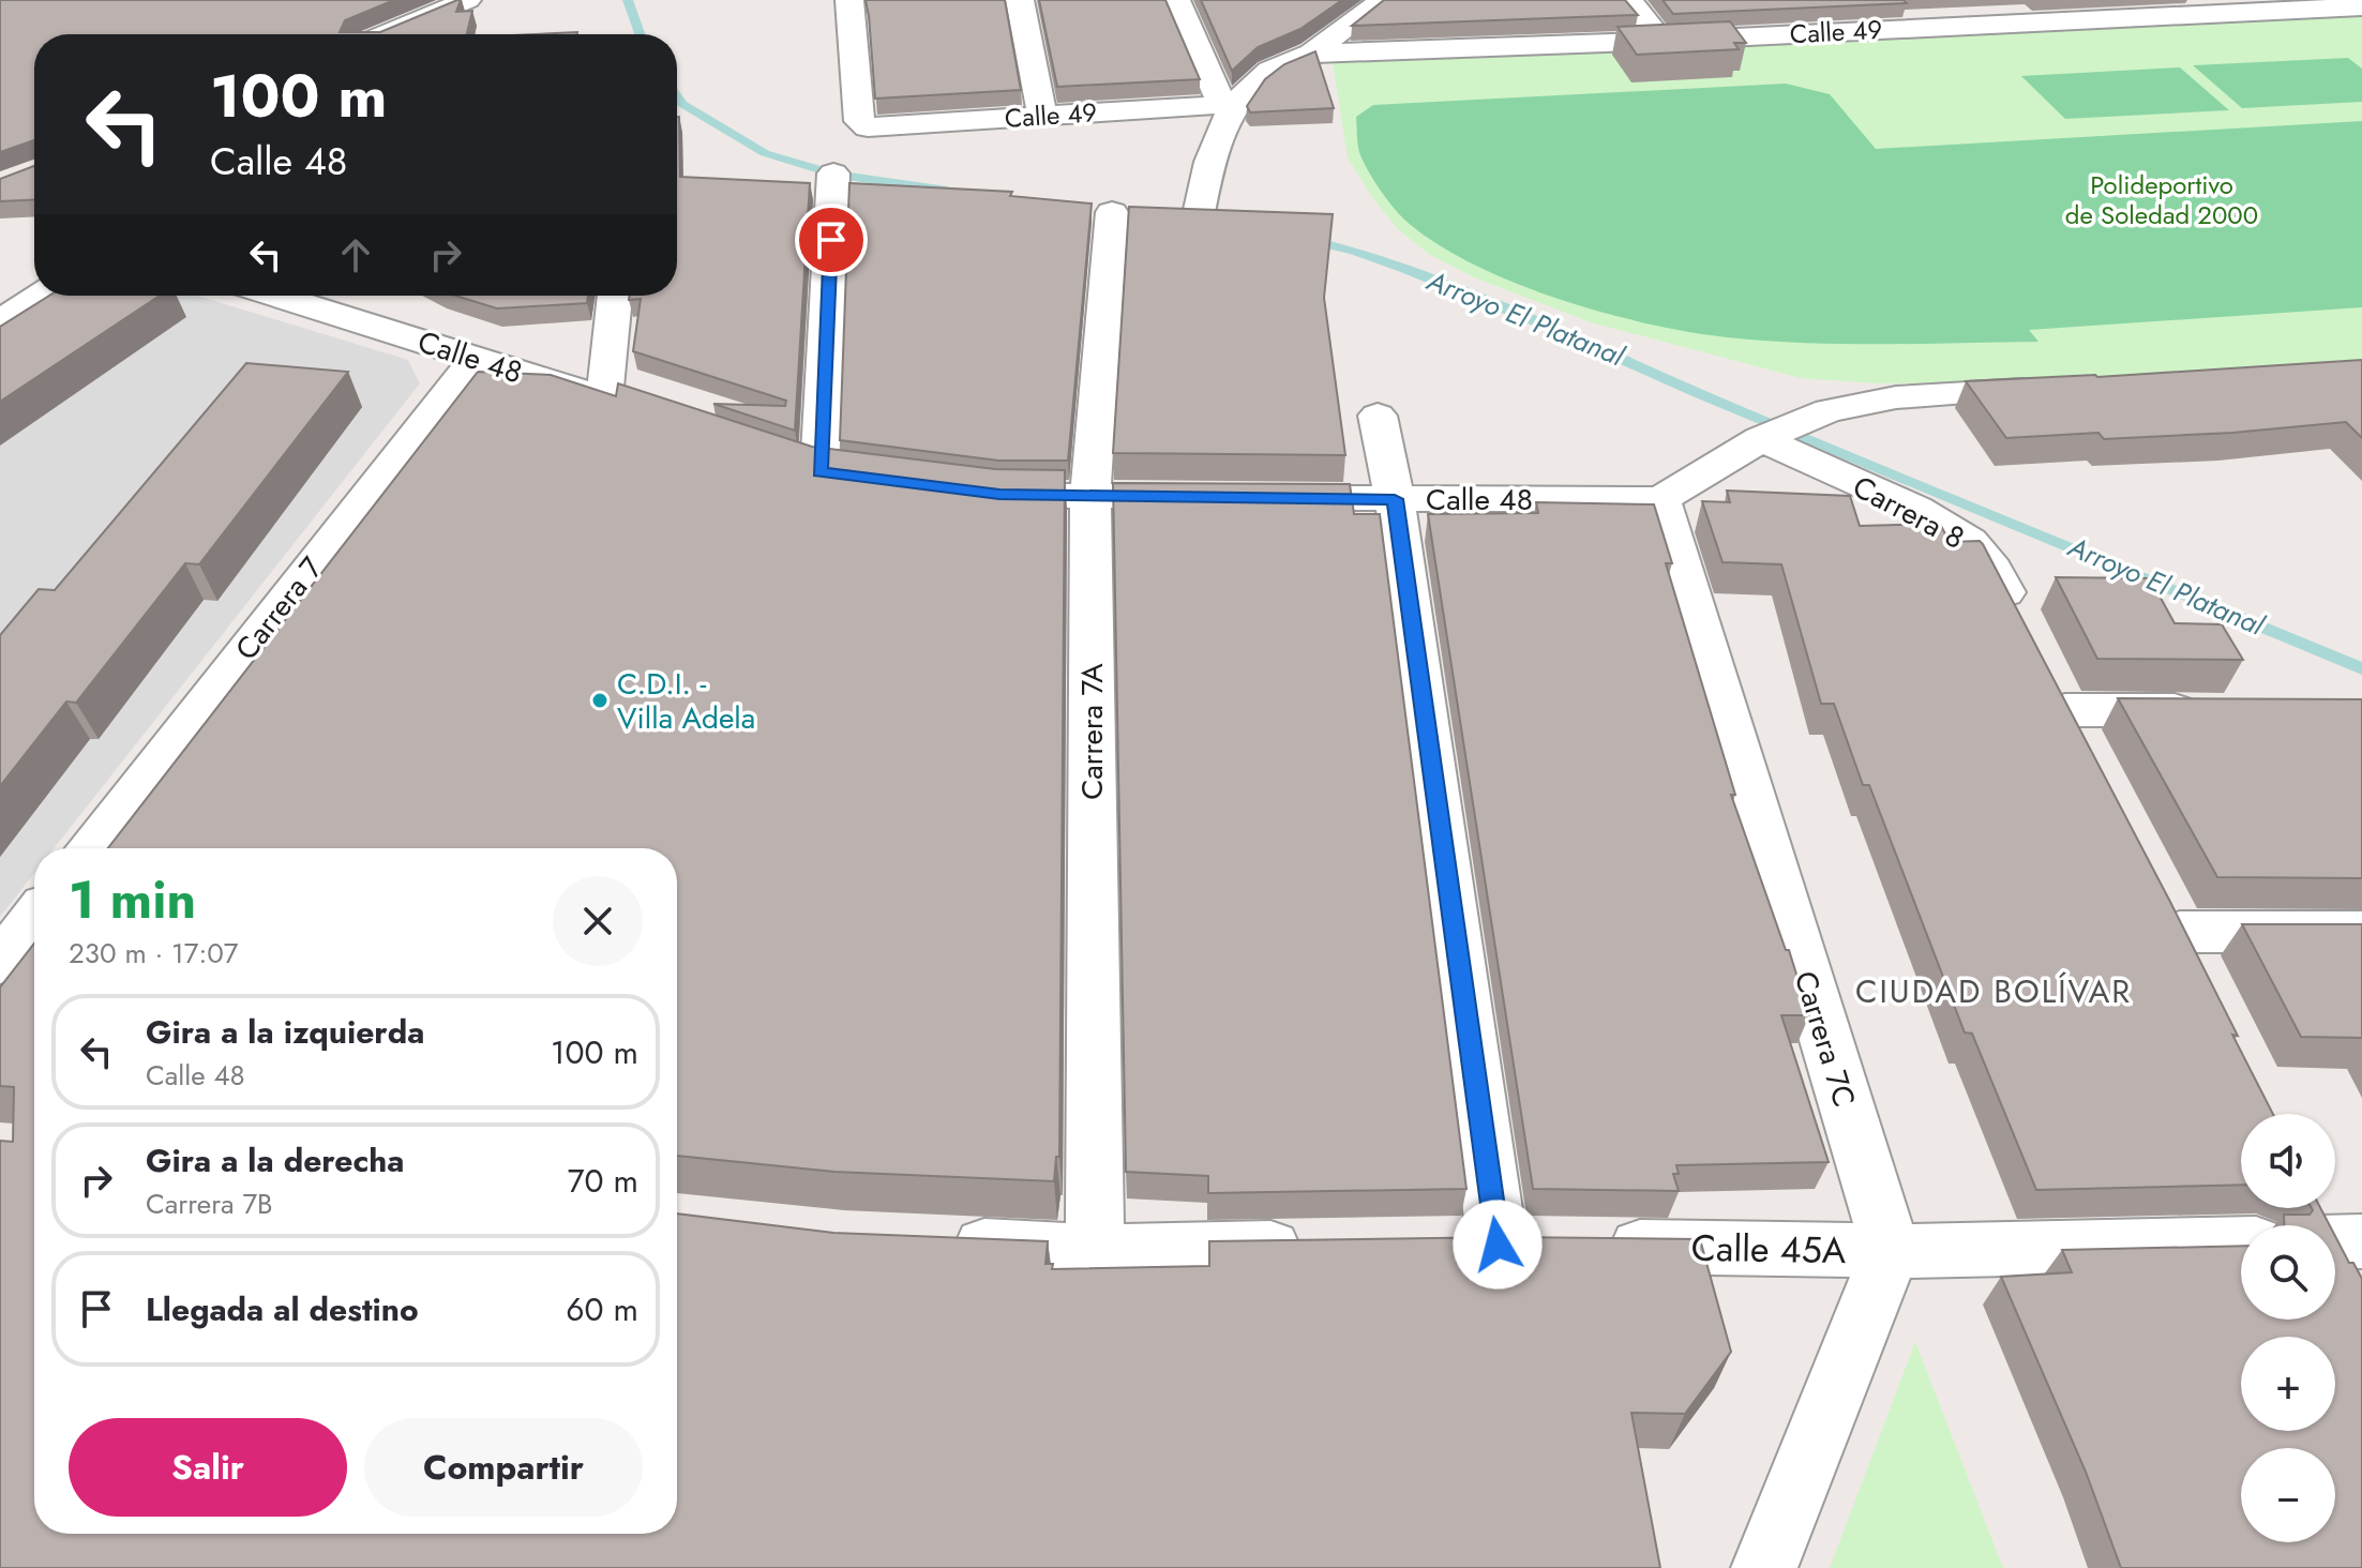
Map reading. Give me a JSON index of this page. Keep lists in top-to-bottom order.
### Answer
{
  "streets": {
    "street": [
      "Calle 49",
      "Calle 48",
      "Carrera 8",
      "Carrera 7",
      "Carrera 7A",
      "Carrera 7C",
      "Calle 45A"
    ]
  },
  "crossings": [
    ["Calle 48", "Carrera 7"],
    ["Calle 48", "Carrera 7C"],
    ["Calle 48", "Calle 45A"],
    ["Carrera 7C", "Calle 45A"]
  ],
  "districts": ["CIUDAD BOLÍVAR"],
  "water": ["Arroyo El Platanal"],
  "parks": ["Polideportivo de Soledad 2000"],
  "places": ["C.D.I. - Villa Adela"],
  "page": {
    "turn": ["100 m", "Calle 48"],
    "heading": ["1 min", "230 m · 17:07"],
    "list": [
      {
        "name": "Gira a la izquierda",
        "note": "Calle 48",
        "value": "100 m"
      },
      {
        "name": "Gira a la derecha",
        "note": "Carrera 7B",
        "value": "70 m"
      },
      {
        "name": "Llegada al destino",
        "value": "60 m"
      }
    ],
    "map_buttons": ["+", "−"],
    "buttons": ["Salir", "Compartir"]
  }
}
